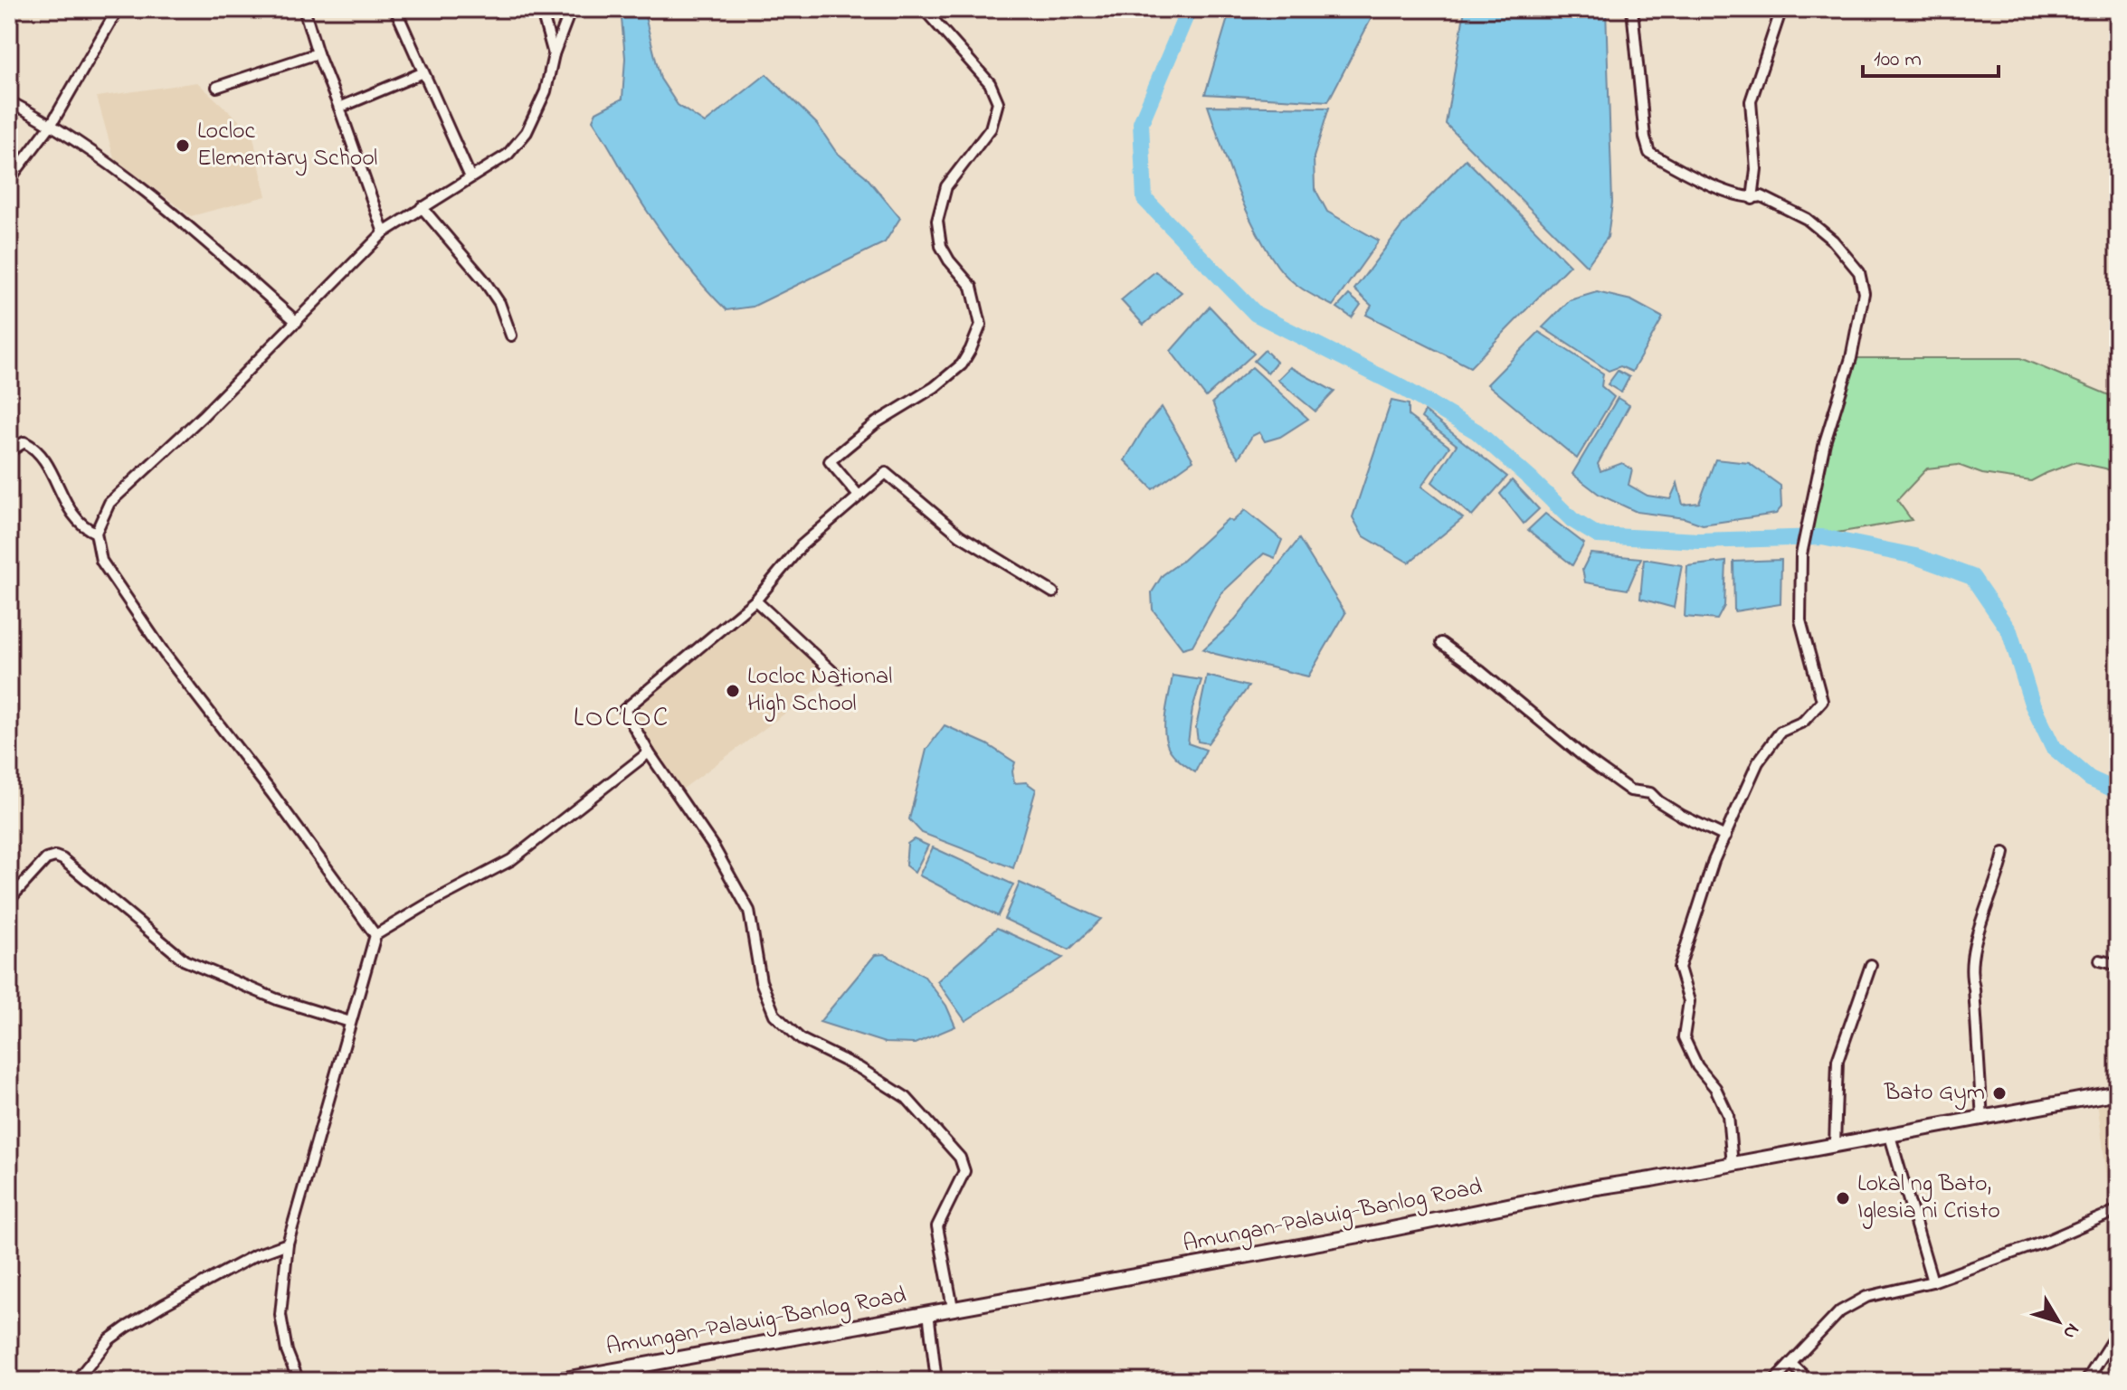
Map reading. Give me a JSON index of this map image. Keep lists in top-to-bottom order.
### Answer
{
  "streets": {
    "main road": ["Amungan-Palauig-Banlog Road"]
  },
  "districts": ["LOCLOC"],
  "places": [
    "Locloc Elementary School",
    "Locloc National High School",
    "Bato Gym",
    "Lokal ng Bato, Iglesia ni Cristo"
  ],
  "scale_bar": "100 m",
  "north": "bottom right"
}
